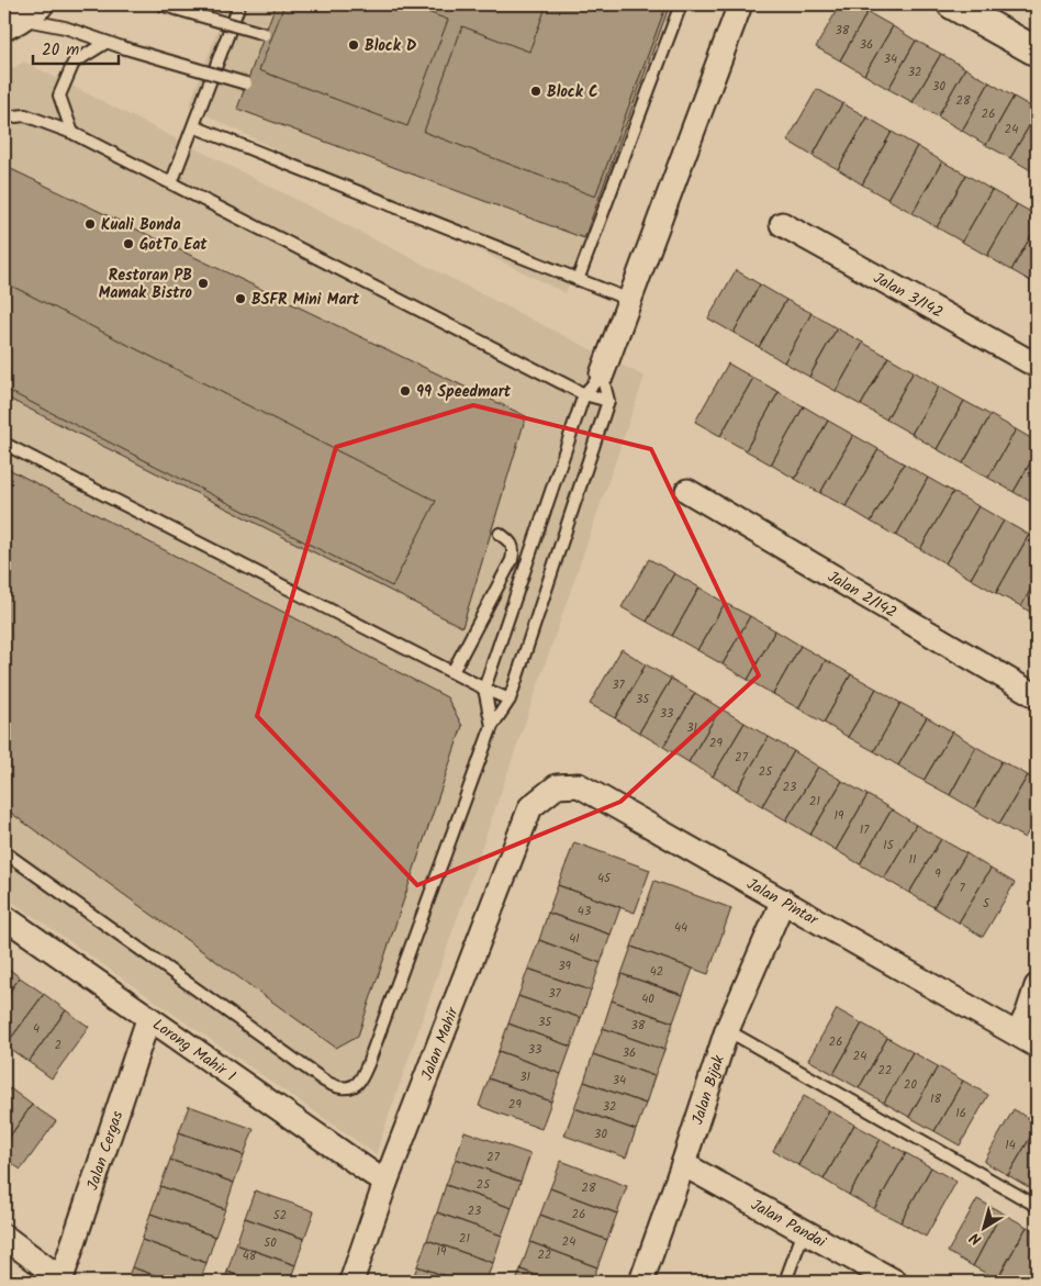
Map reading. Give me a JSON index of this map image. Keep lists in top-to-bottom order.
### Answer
{
  "streets": {
    "street": [
      "Jalan 3/142",
      "Jalan 2/142",
      "Jalan Pintar",
      "Jalan Mahir",
      "Lorong Mahir 1",
      "Jalan Bijak",
      "Jalan Cergas",
      "Jalan Pandai"
    ]
  },
  "crossings": [
    ["Jalan Pintar", "Jalan Mahir"],
    ["Jalan Pintar", "Jalan Bijak"],
    ["Jalan Mahir", "Lorong Mahir 1"],
    ["Lorong Mahir 1", "Jalan Cergas"],
    ["Jalan Bijak", "Jalan Pandai"]
  ],
  "places": [
    "Block D",
    "Block C",
    "Kuali Bonda",
    "GotTo Eat",
    "Restoran PB Mamak Bistro",
    "BSFR Mini Mart",
    "99 Speedmart"
  ],
  "house_numbers": [
    "38",
    "36",
    "34",
    "32",
    "30",
    "28",
    "26",
    "24",
    "37",
    "35",
    "33",
    "31",
    "29",
    "27",
    "25",
    "23",
    "21",
    "19",
    "17",
    "15",
    "11",
    "9",
    "45",
    "7",
    "5",
    "43",
    "44",
    "41",
    "39",
    "42",
    "37",
    "40",
    "35",
    "38",
    "4",
    "26",
    "2",
    "33",
    "36",
    "24",
    "22",
    "31",
    "34",
    "20",
    "18",
    "29",
    "32",
    "16",
    "30",
    "14",
    "27",
    "25",
    "28",
    "23",
    "26",
    "52",
    "21",
    "24",
    "50",
    "19",
    "22",
    "48"
  ],
  "scale_bar": "20 m",
  "north": "bottom left"
}
